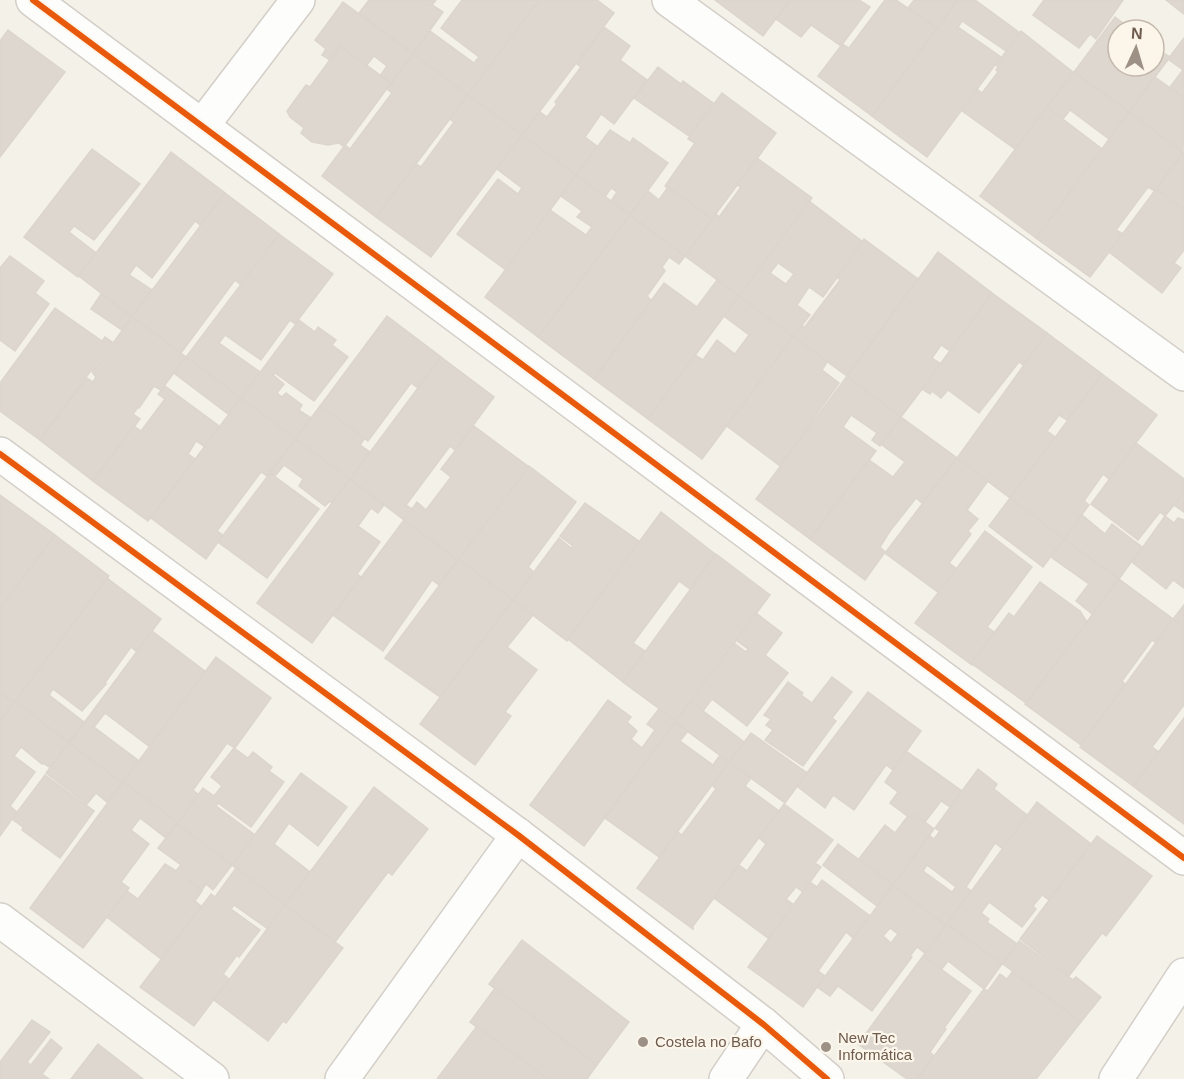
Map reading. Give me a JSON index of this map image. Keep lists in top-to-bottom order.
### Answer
{
  "places": ["Costela no Bafo", "New Tec Informática"],
  "north": "top"
}
